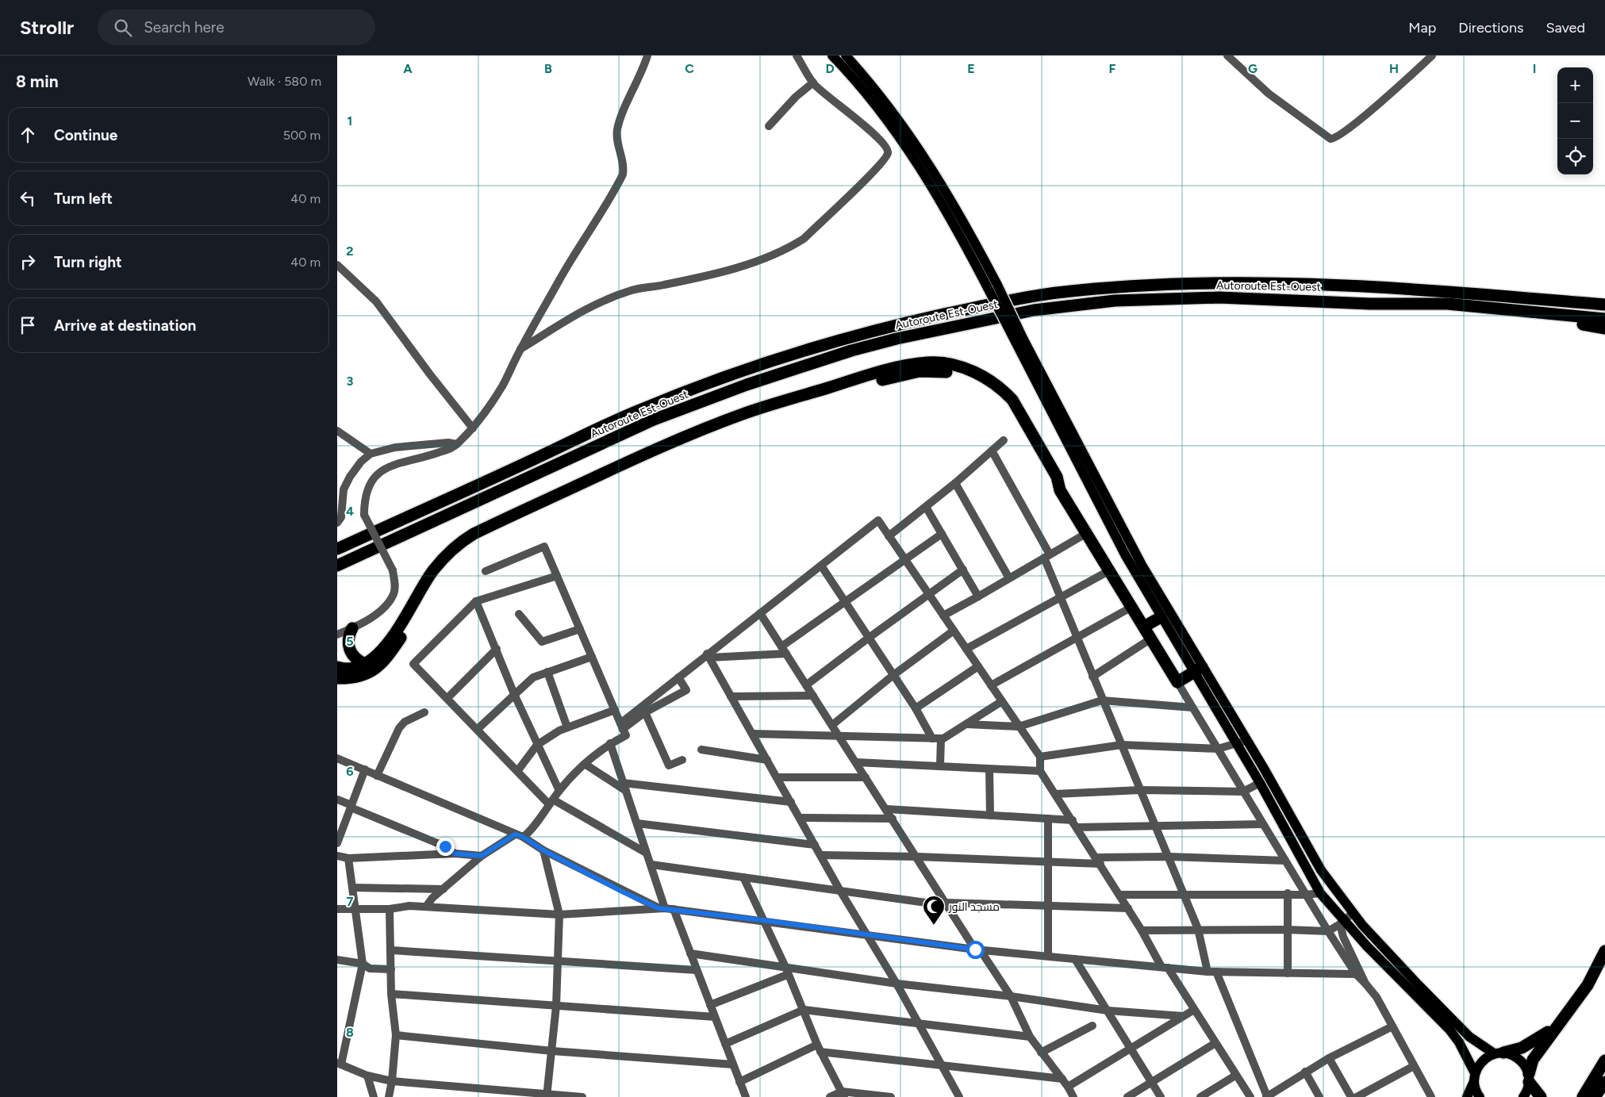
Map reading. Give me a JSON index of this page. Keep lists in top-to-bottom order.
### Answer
{
  "streets": {
    "highway": ["Autoroute Est-Ouest"]
  },
  "places": {
    "mosque": ["مسجد النور"]
  },
  "page": {
    "header": "Strollr",
    "search": "Search here",
    "nav": ["Map", "Directions", "Saved"],
    "heading": ["8 min", "Walk · 580 m"],
    "map_buttons": ["+", "−"],
    "list": [
      ["Continue", "500 m"],
      ["Turn left", "40 m"],
      ["Turn right", "40 m"],
      "Arrive at destination"
    ]
  },
  "grid": {
    "columns": [
      "A",
      "B",
      "C",
      "D",
      "E",
      "F",
      "G",
      "H",
      "I"
    ],
    "rows": [
      "1",
      "2",
      "3",
      "4",
      "5",
      "6",
      "7",
      "8"
    ]
  }
}
